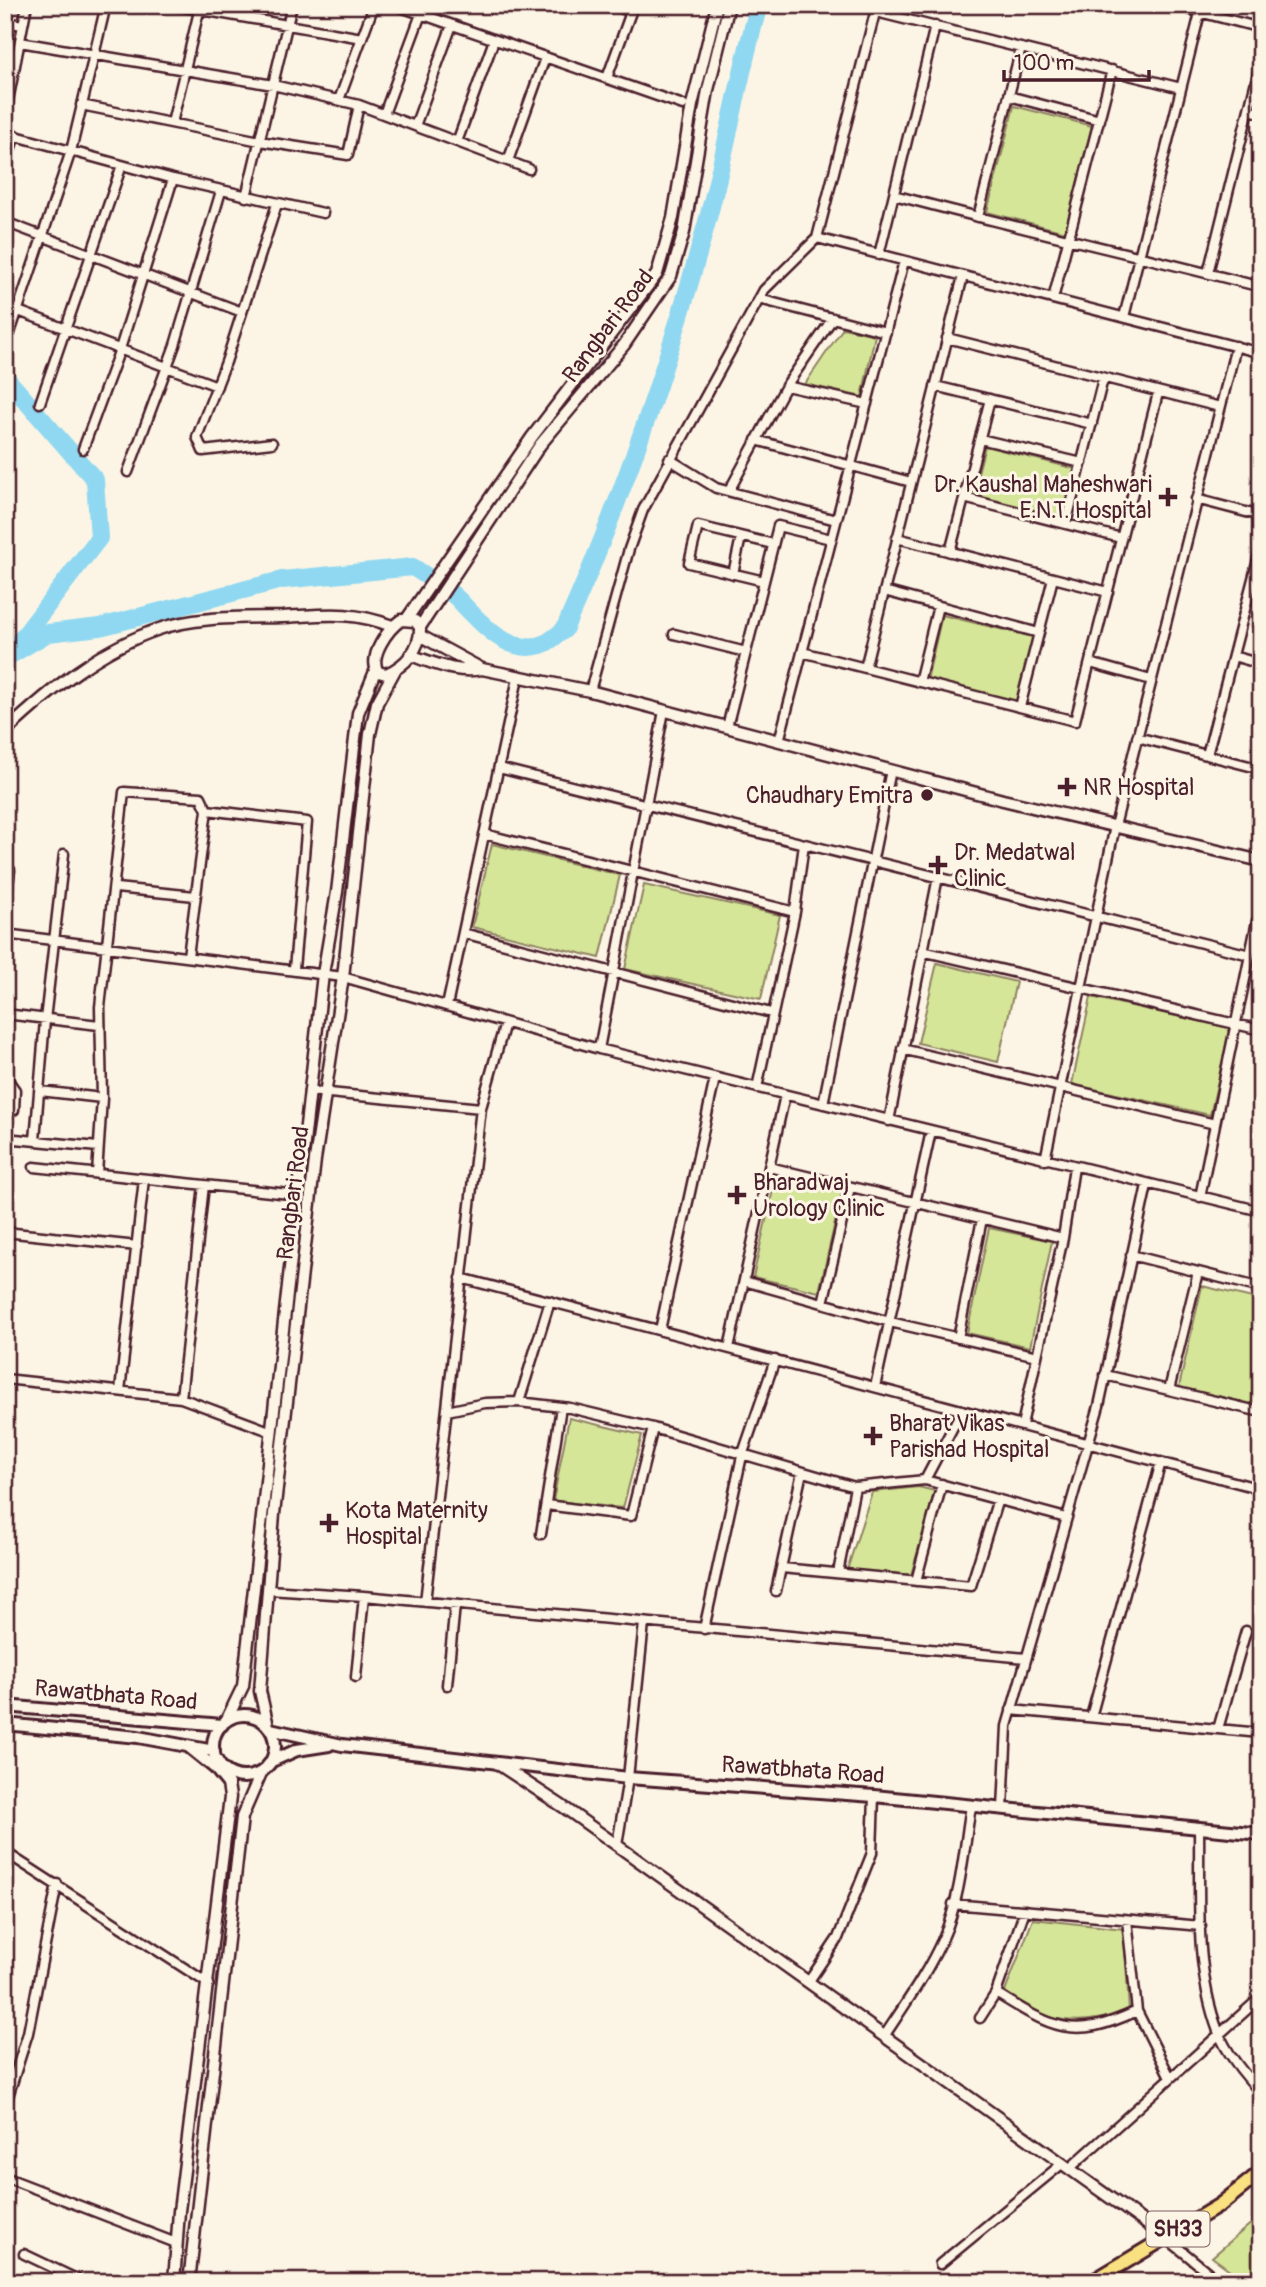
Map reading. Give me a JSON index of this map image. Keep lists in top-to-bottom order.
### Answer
{
  "streets": {
    "main road": ["Rawatbhata Road", "SH33"],
    "street": ["Rangbari Road"]
  },
  "crossings": [
    ["Rangbari Road", "Rawatbhata Road"]
  ],
  "places": {
    "health": [
      "Dr. Kaushal Maheshwari E.N.T. Hospital",
      "NR Hospital",
      "Dr. Medatwal Clinic",
      "Bharadwaj Urology Clinic",
      "Bharat Vikas Parishad Hospital",
      "Kota Maternity Hospital"
    ],
    "other": ["Chaudhary Emitra"]
  },
  "scale_bar": "100 m"
}
